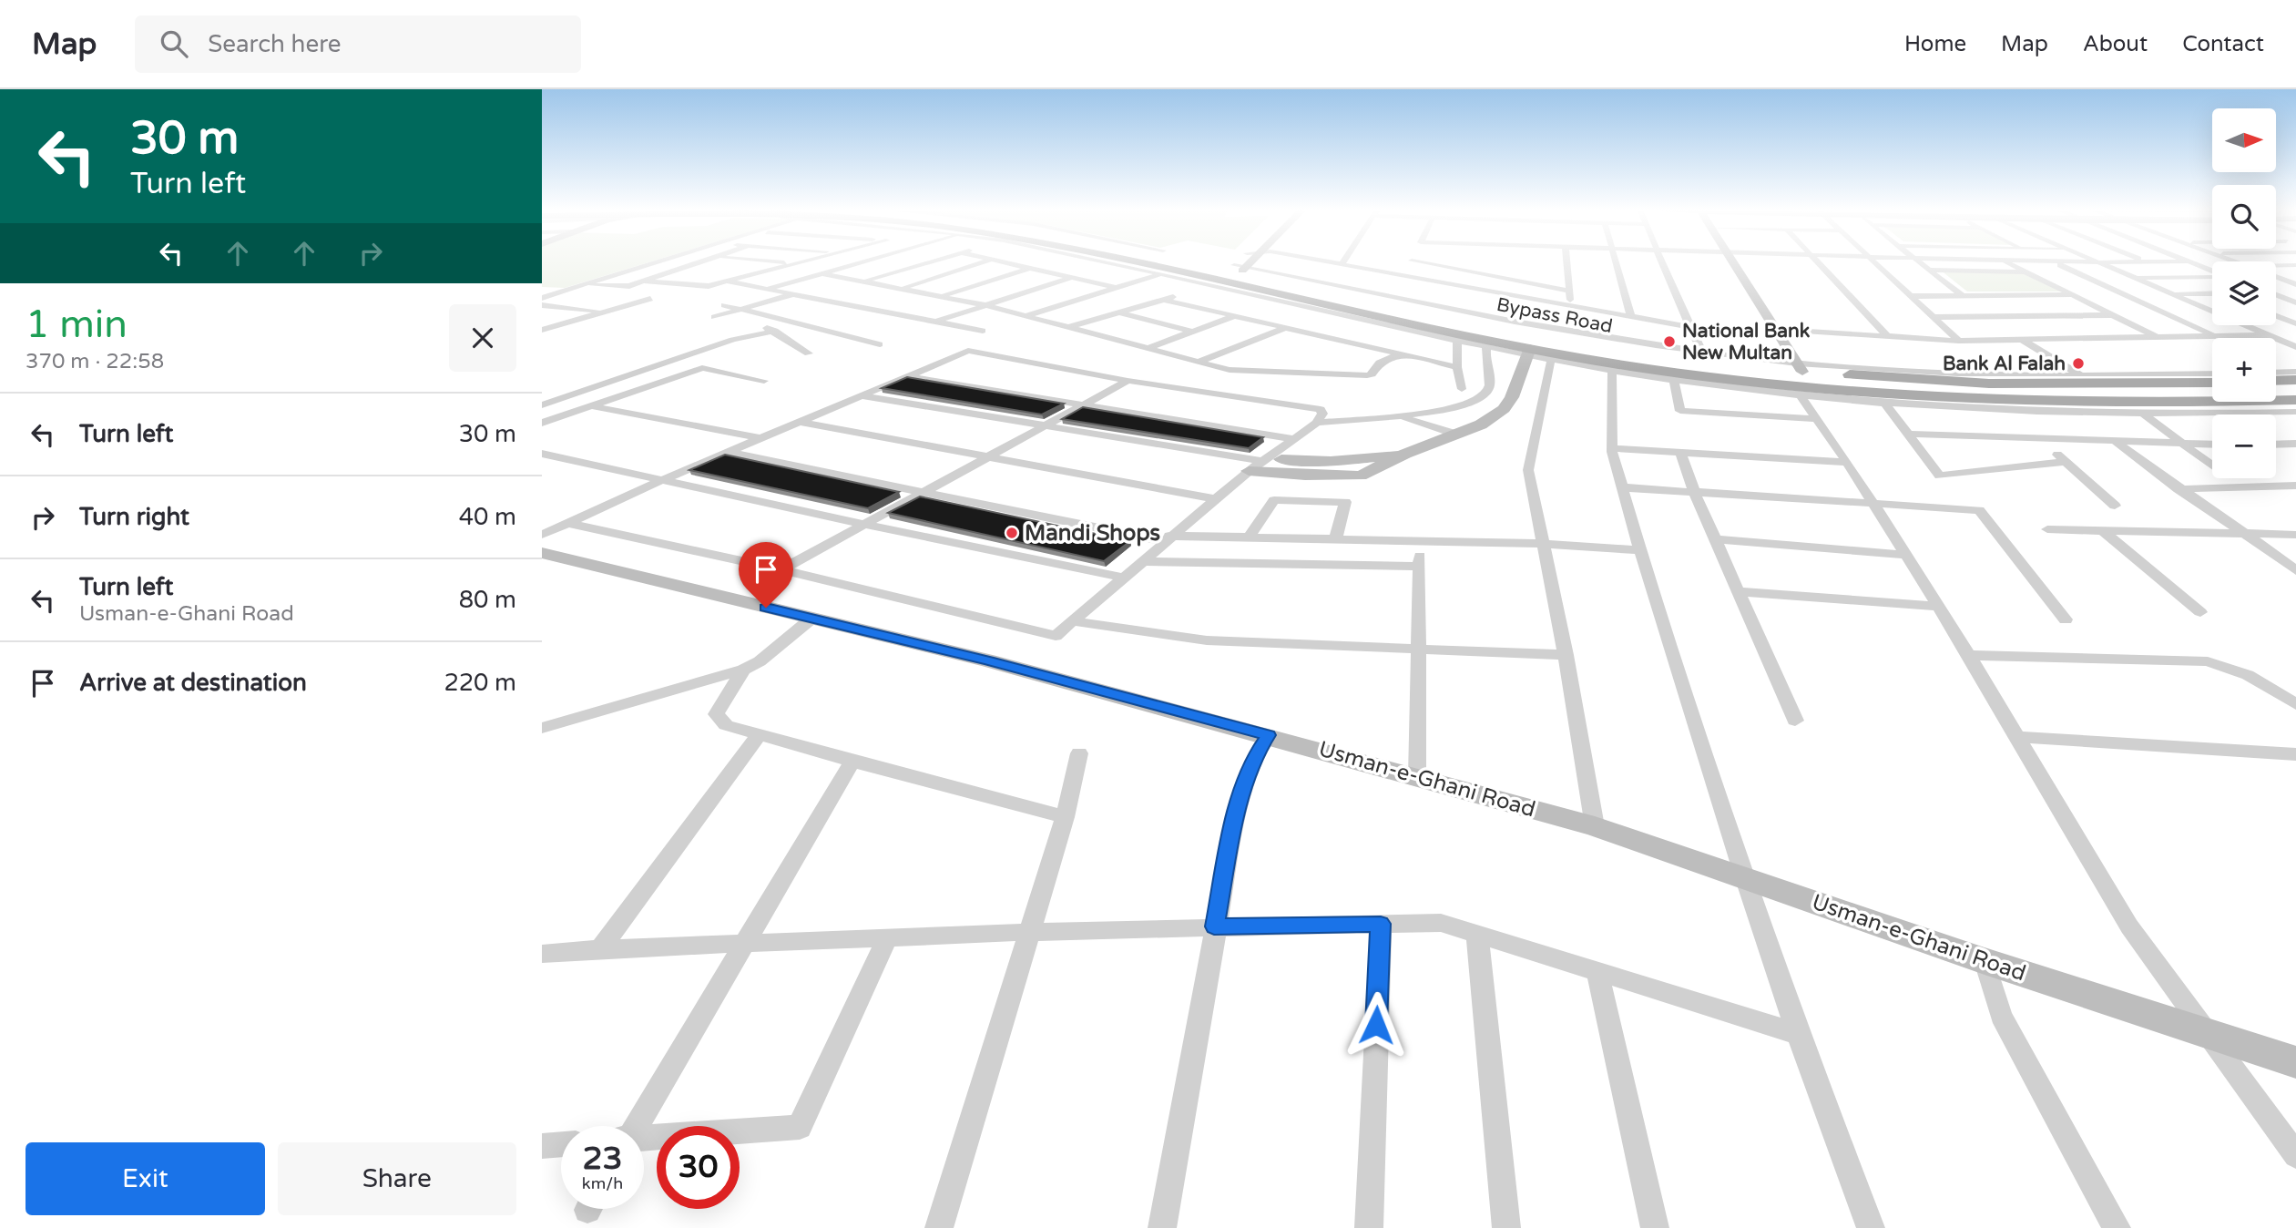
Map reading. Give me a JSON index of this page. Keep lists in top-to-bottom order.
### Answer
{
  "streets": {
    "main road": ["Bypass Road", "Usman-e-Ghani Road"]
  },
  "places": ["National Bank New Multan", "Bank Al Falah", "Mandi Shops"],
  "north": "right",
  "page": {
    "header": "Map",
    "search": "Search here",
    "nav": [
      "Home",
      "Map",
      "About",
      "Contact"
    ],
    "turn": ["30 m", "Turn left"],
    "map_buttons": ["+", "−"],
    "heading": ["1 min", "370 m · 22:58"],
    "list": [
      {
        "name": "Turn left",
        "value": "30 m"
      },
      {
        "name": "Turn right",
        "value": "40 m"
      },
      {
        "name": "Turn left",
        "note": "Usman-e-Ghani Road",
        "value": "80 m"
      },
      {
        "name": "Arrive at destination",
        "value": "220 m"
      }
    ],
    "speed": "23 km/h",
    "limit": "30",
    "buttons": ["Exit", "Share"]
  }
}
